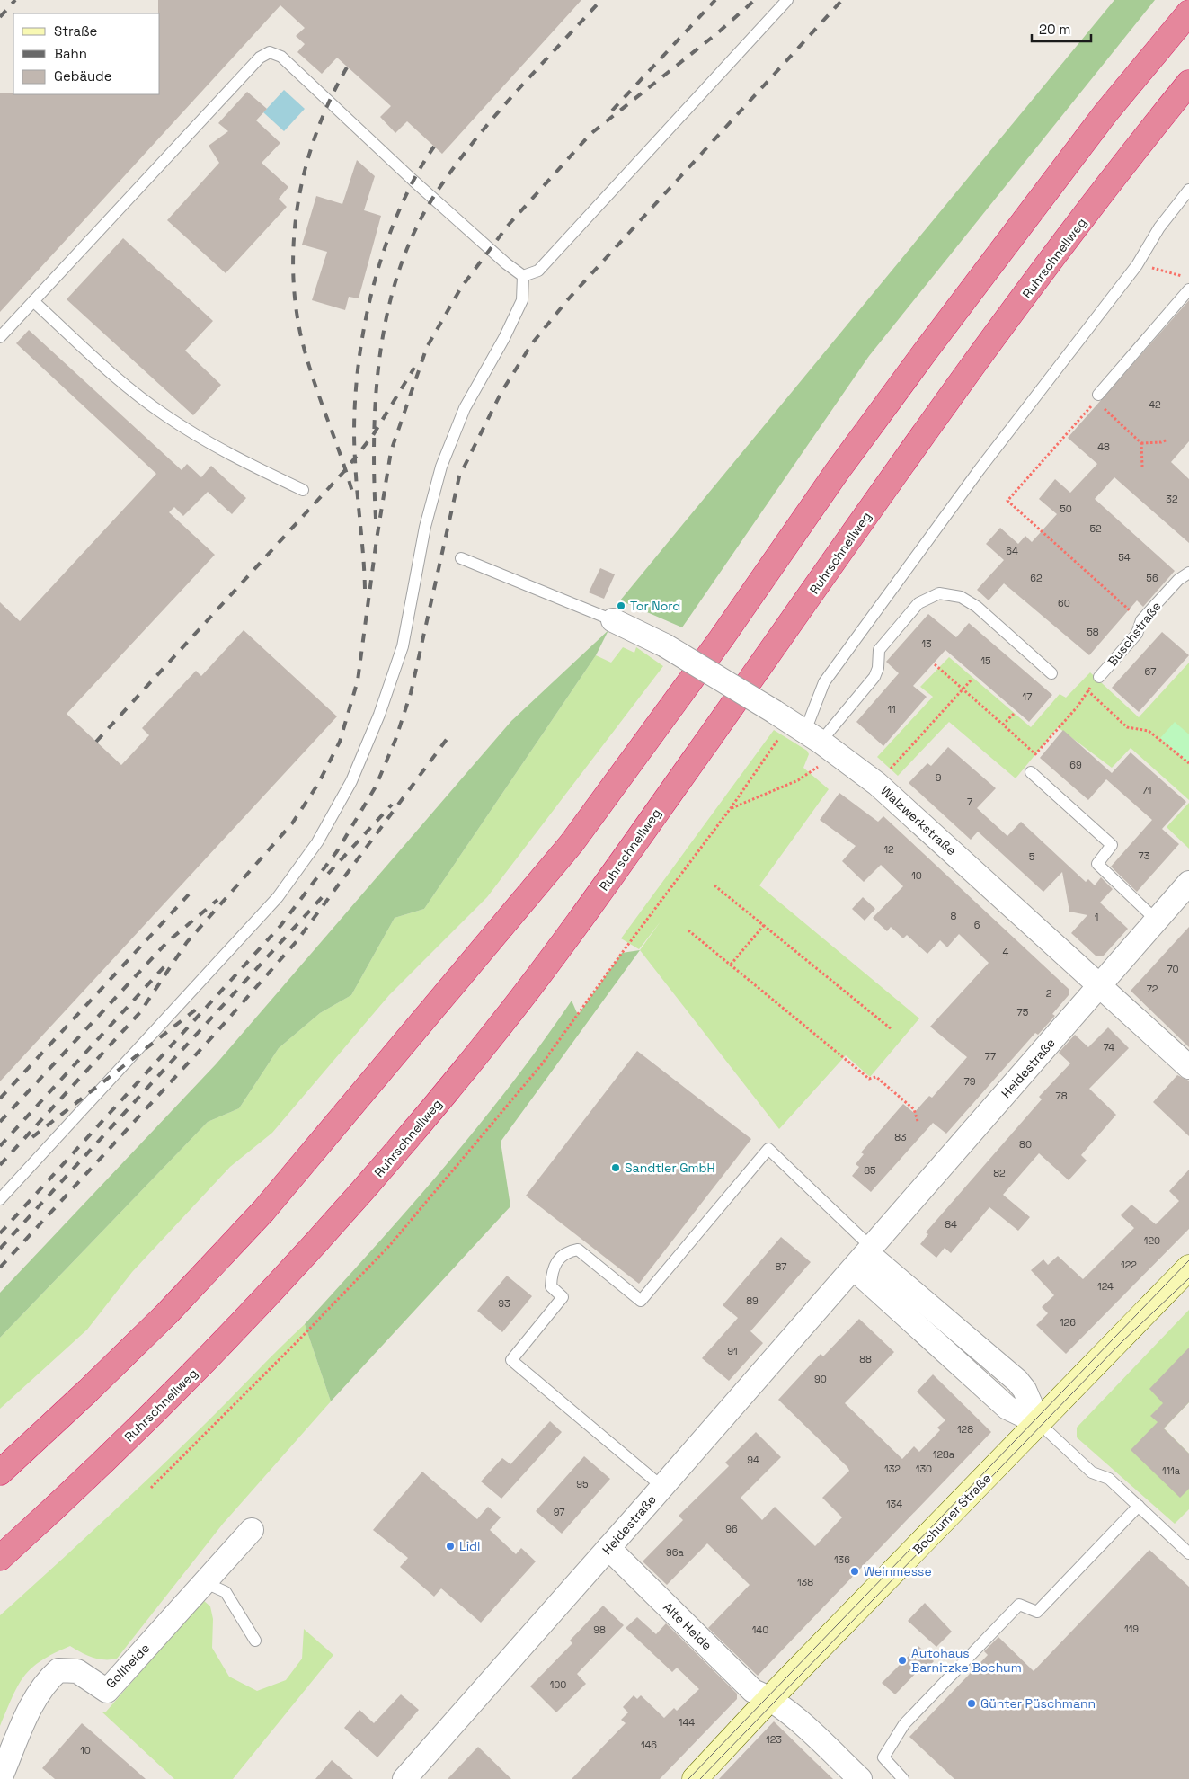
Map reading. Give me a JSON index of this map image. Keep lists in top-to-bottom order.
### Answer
{
  "streets": {
    "highway": ["Ruhrschnellweg"],
    "main road": ["Bochumer Straße"],
    "street": [
      "Walzwerkstraße",
      "Heidestraße",
      "Alte Heide",
      "Gollheide"
    ],
    "lane": ["Buschstraße"]
  },
  "crossings": [
    ["Walzwerkstraße", "Heidestraße"],
    ["Heidestraße", "Alte Heide"],
    ["Bochumer Straße", "Alte Heide"]
  ],
  "places": [
    "Tor Nord",
    "Sandtler GmbH",
    "Lidl",
    "Weinmesse",
    "Autohaus Barnitzke Bochum",
    "Günter Püschmann"
  ],
  "house_numbers": [
    "42",
    "48",
    "32",
    "50",
    "52",
    "64",
    "54",
    "62",
    "56",
    "60",
    "58",
    "13",
    "15",
    "67",
    "17",
    "11",
    "69",
    "9",
    "71",
    "7",
    "12",
    "73",
    "5",
    "10",
    "8",
    "1",
    "6",
    "4",
    "70",
    "72",
    "2",
    "75",
    "74",
    "77",
    "79",
    "78",
    "83",
    "80",
    "85",
    "82",
    "84",
    "120",
    "122",
    "87",
    "124",
    "89",
    "93",
    "126",
    "91",
    "88",
    "90",
    "128",
    "128a",
    "94",
    "132",
    "130",
    "111a",
    "95",
    "134",
    "97",
    "96",
    "96a",
    "136",
    "138",
    "119",
    "98",
    "140",
    "100",
    "144",
    "123",
    "146",
    "10"
  ],
  "legend": ["Straße", "Bahn", "Gebäude"],
  "scale_bar": "20 m"
}
